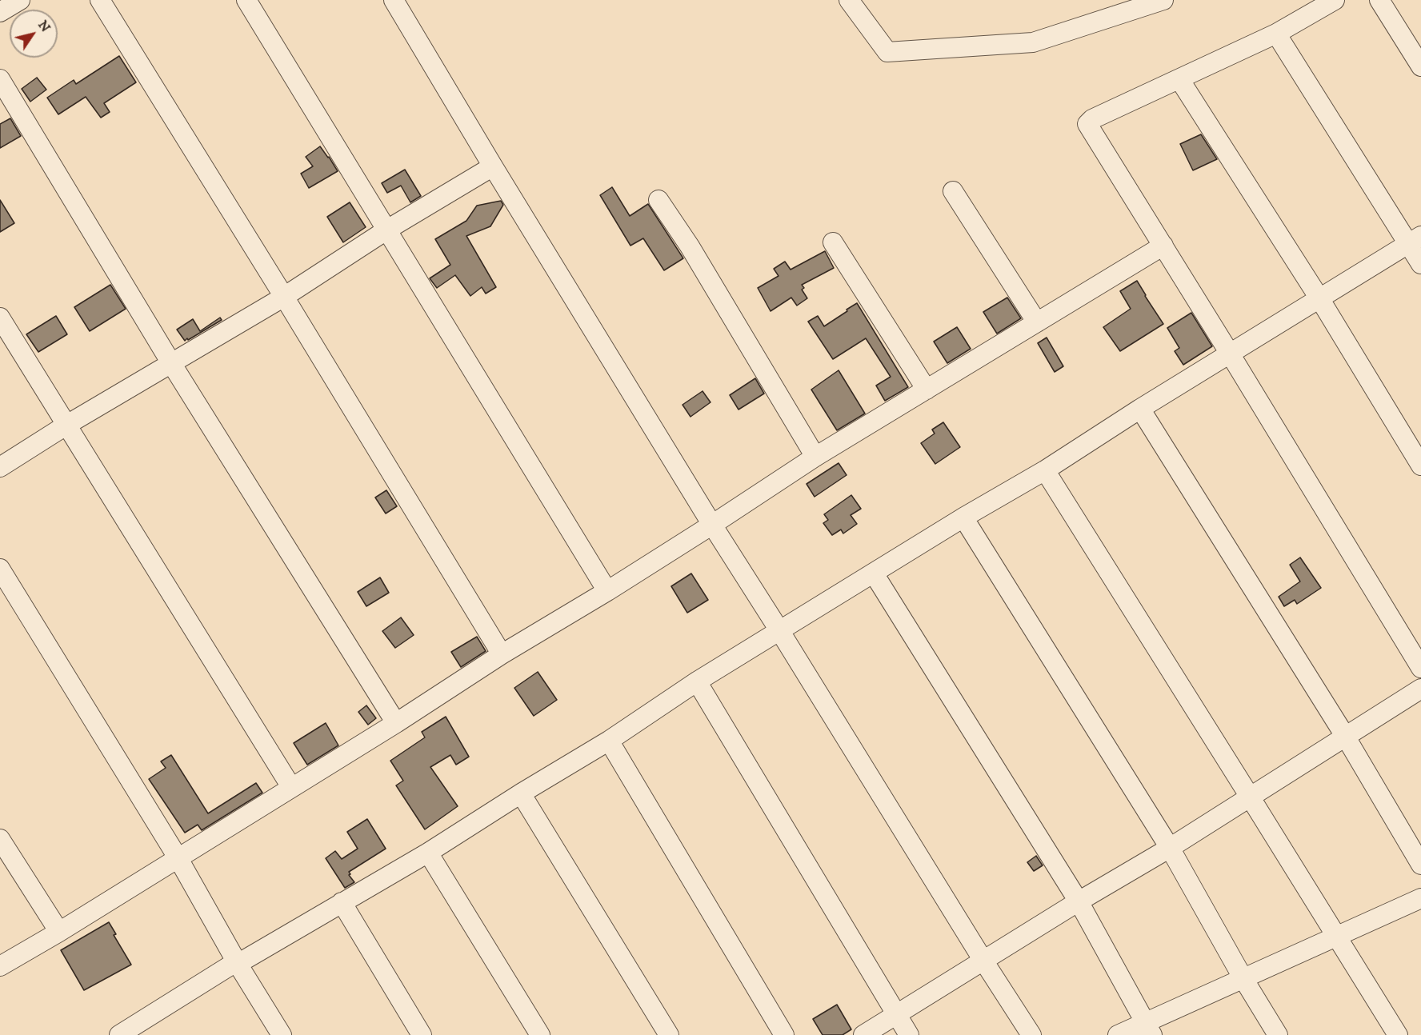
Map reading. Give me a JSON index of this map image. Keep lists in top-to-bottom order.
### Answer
{
  "north": "top right"
}
